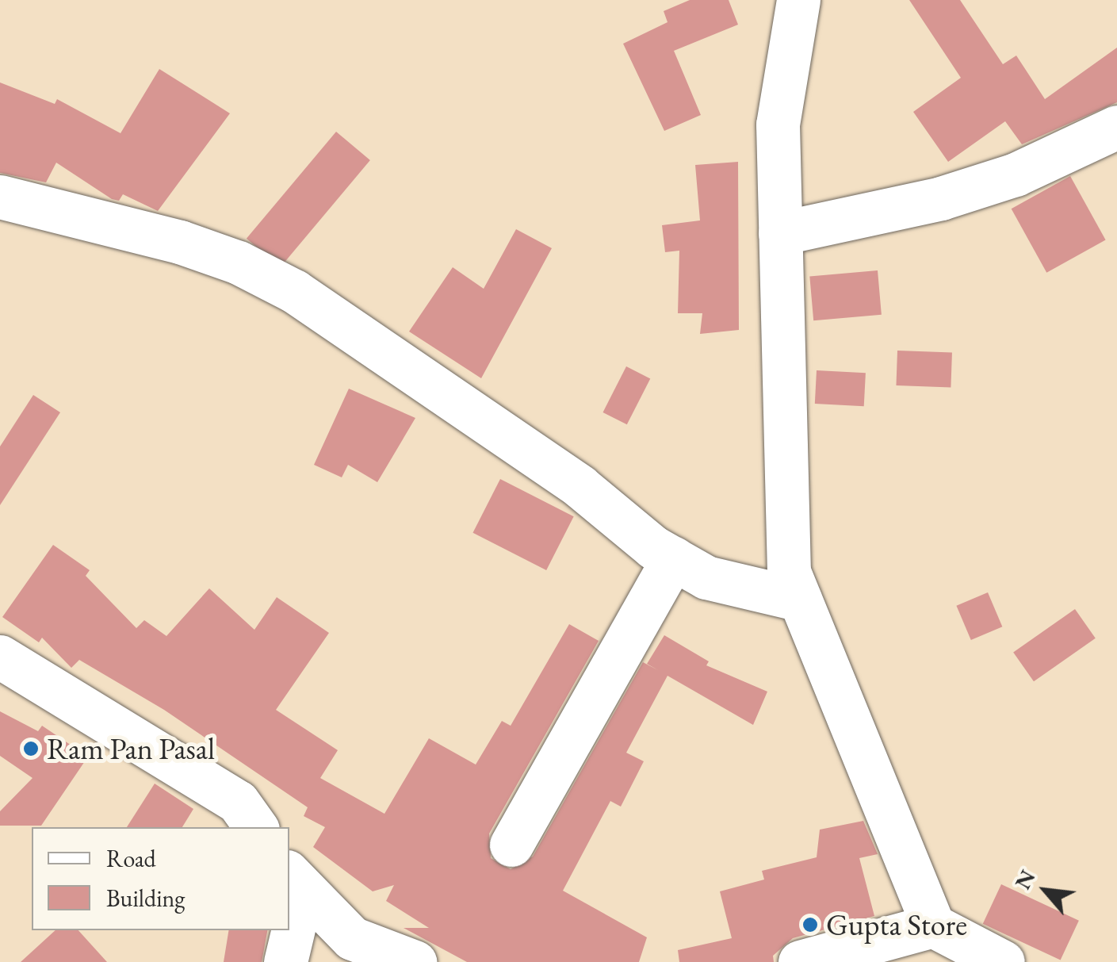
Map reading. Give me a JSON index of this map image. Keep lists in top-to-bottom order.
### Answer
{
  "places": ["Ram Pan Pasal", "Gupta Store"],
  "legend": ["Road", "Building"],
  "north": "top left"
}
